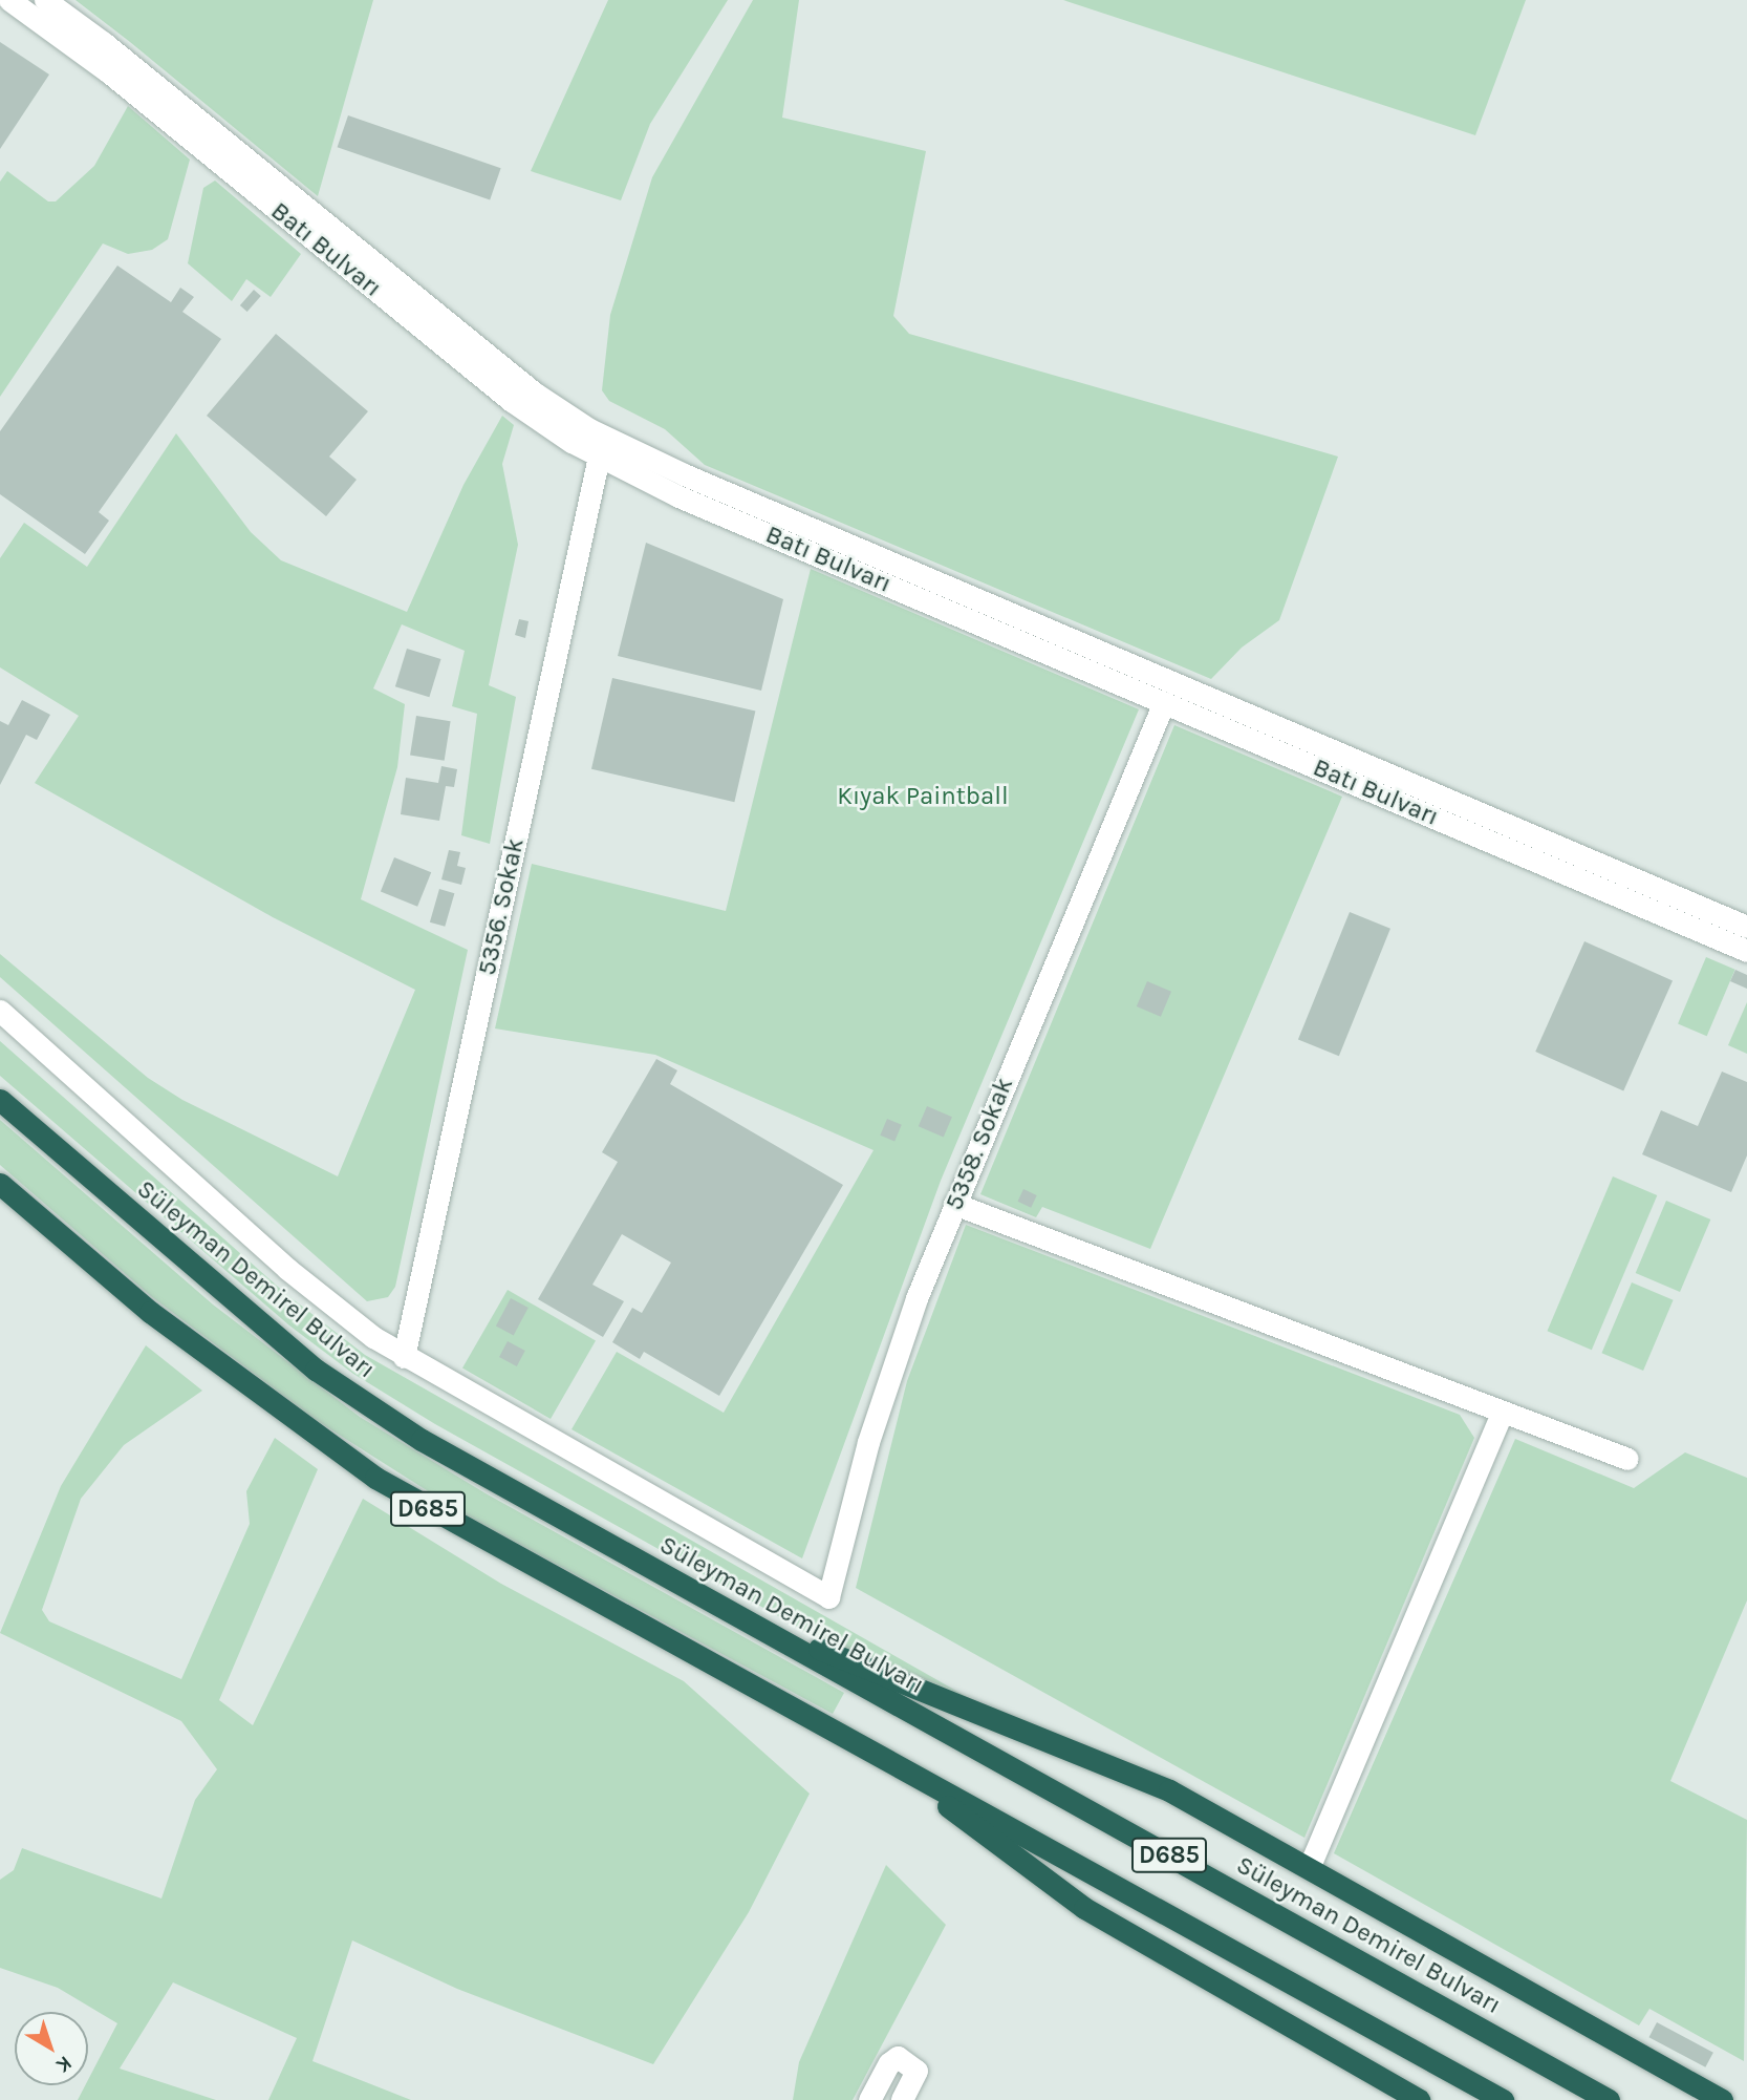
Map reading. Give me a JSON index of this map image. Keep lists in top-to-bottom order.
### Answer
{
  "streets": {
    "highway": ["Süleyman Demirel Bulvarı", "D685"],
    "street": ["Batı Bulvarı", "5356. Sokak", "5358. Sokak"]
  },
  "crossings": [
    ["Batı Bulvarı", "5356. Sokak"],
    ["Batı Bulvarı", "5358. Sokak"],
    ["5356. Sokak", "5358. Sokak"]
  ],
  "parks": ["Kıyak Paintball"],
  "north": "bottom right"
}
